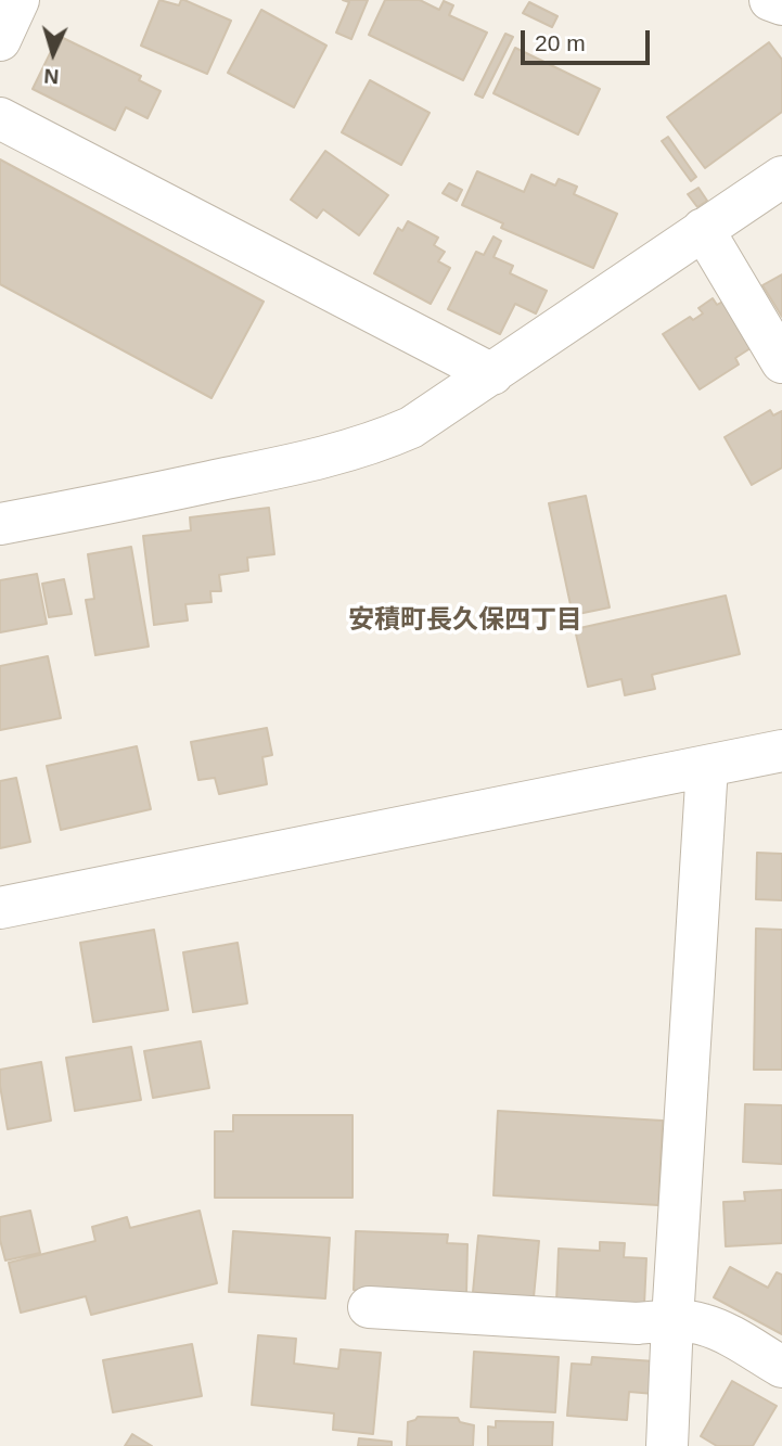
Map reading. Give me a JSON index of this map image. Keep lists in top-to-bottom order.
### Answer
{
  "districts": ["安積町長久保四丁目"],
  "scale_bar": "20 m",
  "north": "bottom"
}
